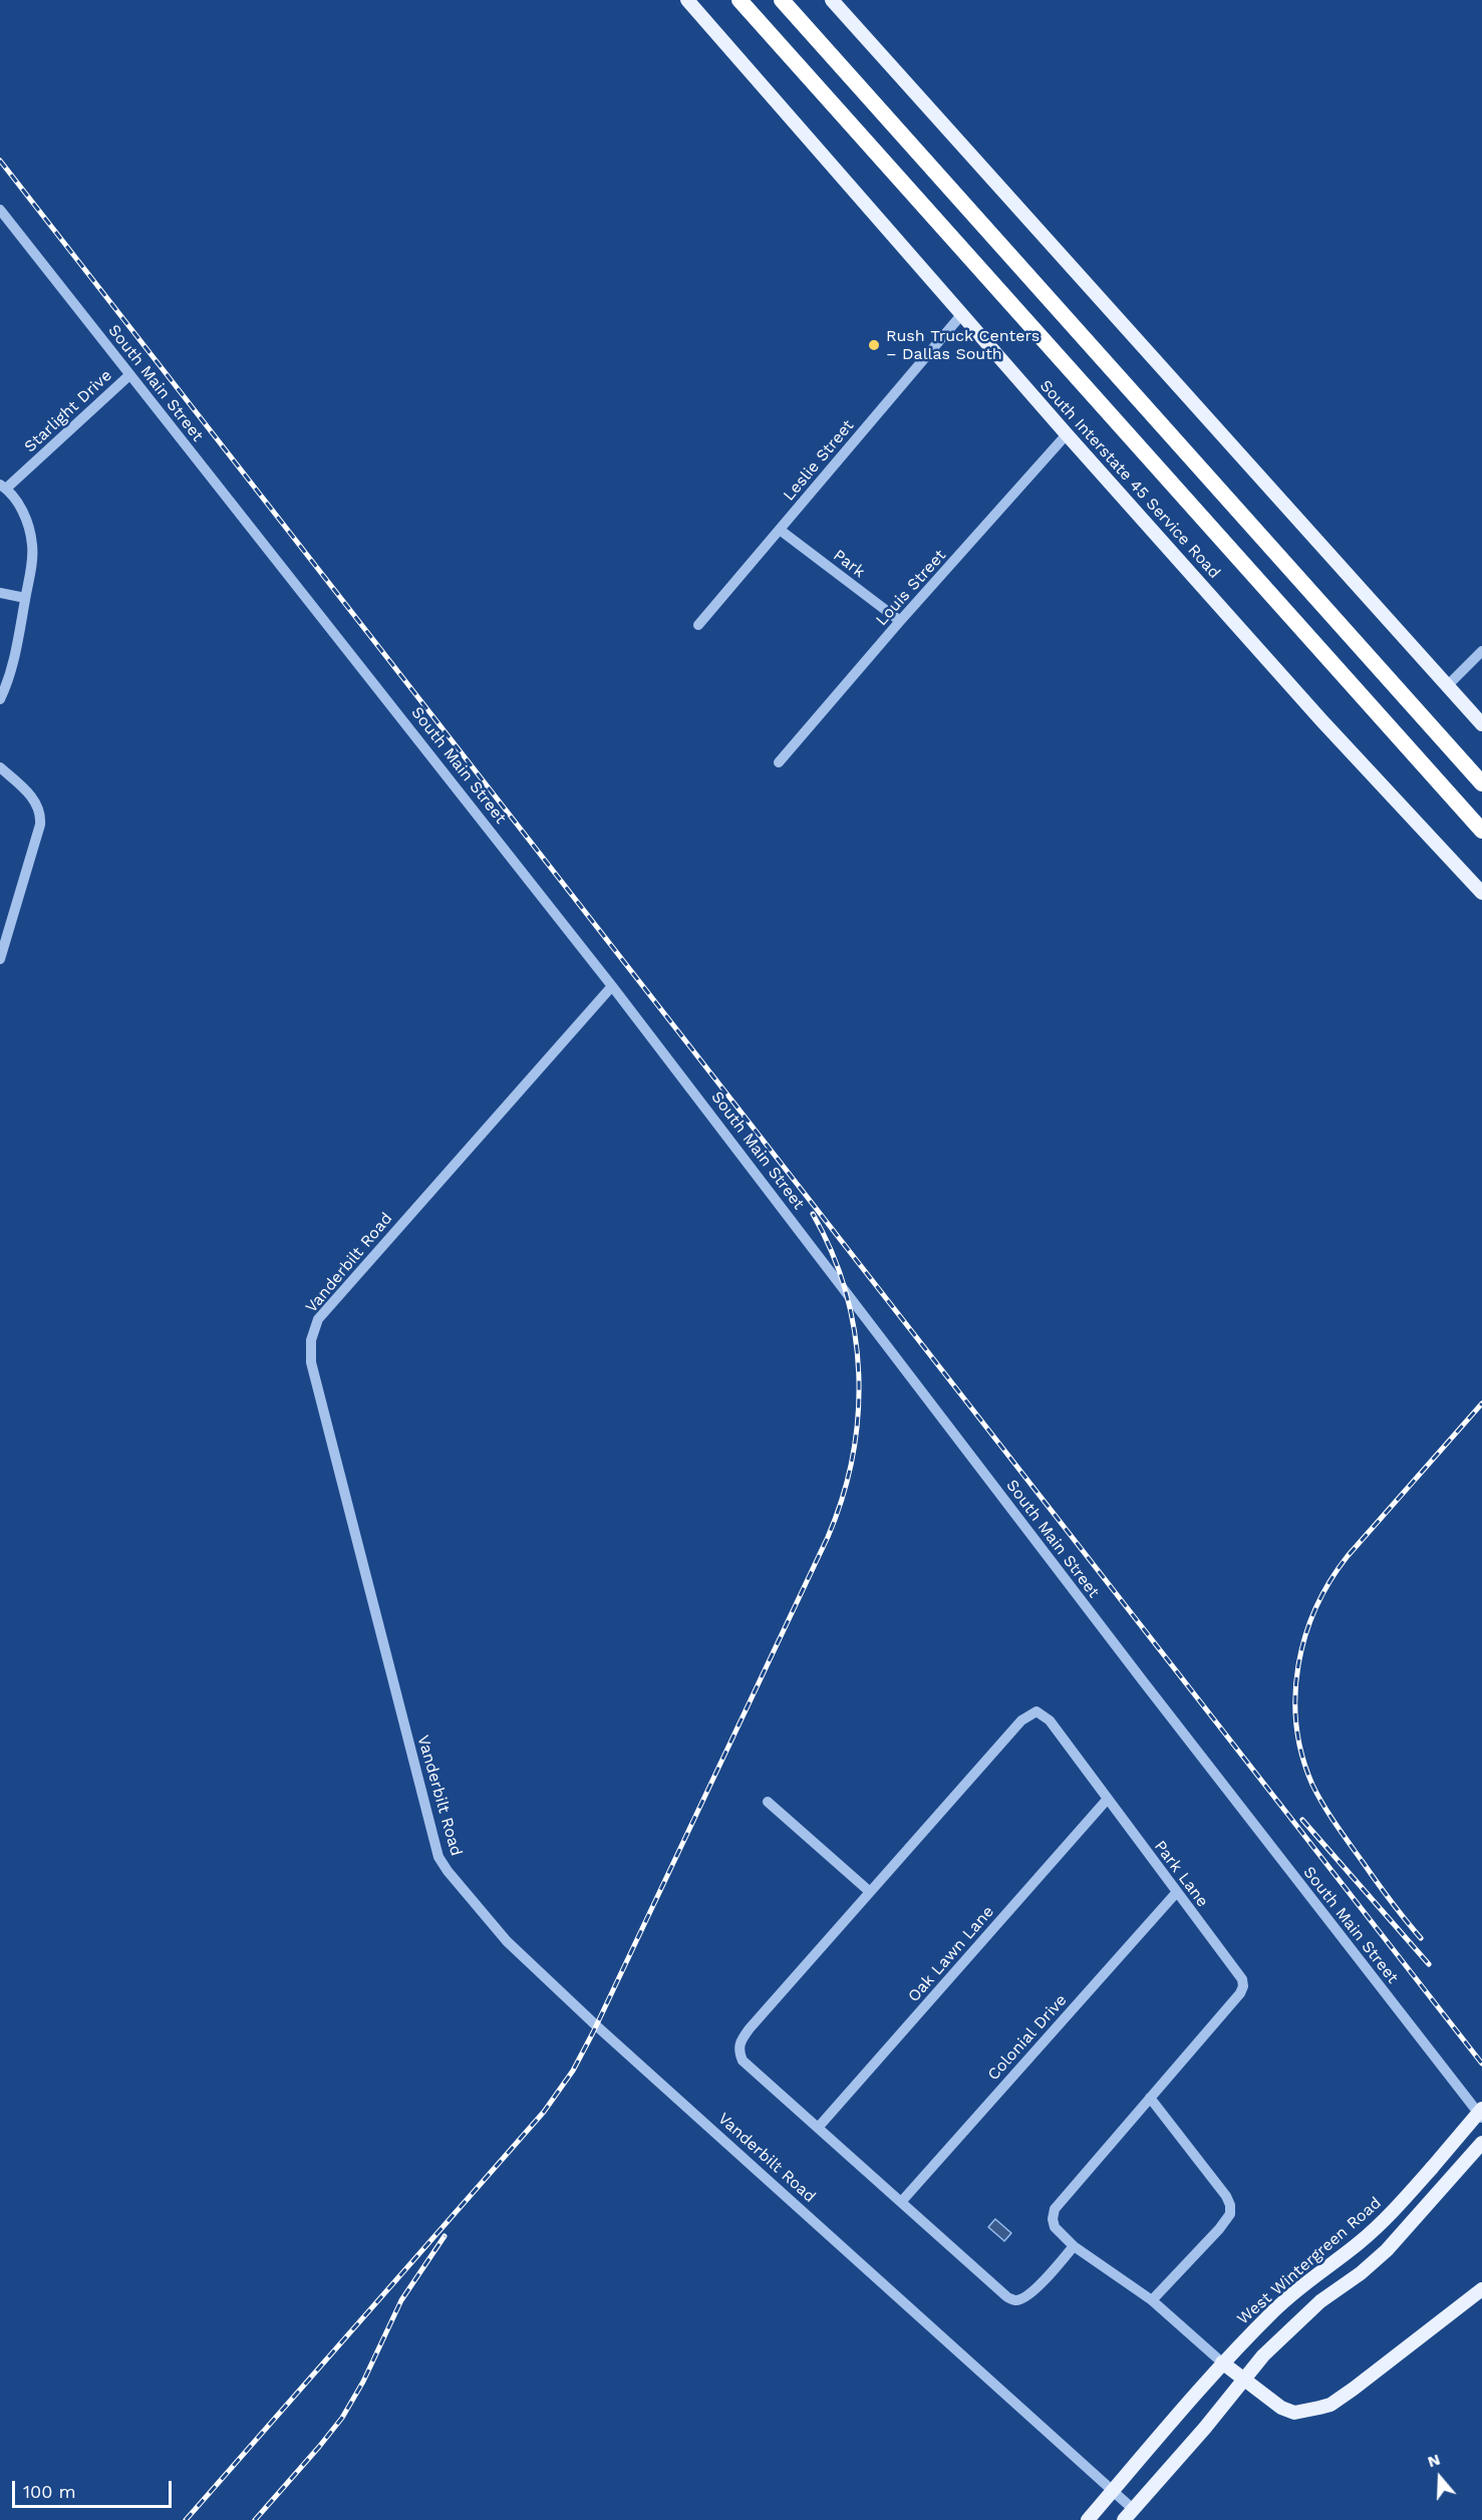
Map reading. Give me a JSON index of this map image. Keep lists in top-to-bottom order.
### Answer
{
  "streets": {
    "main road": ["South Interstate 45 Service Road", "West Wintergreen Road"],
    "street": [
      "South Main Street",
      "Starlight Drive",
      "Leslie Street",
      "Park",
      "Louis Street",
      "Vanderbilt Road",
      "Park Lane",
      "Oak Lawn Lane",
      "Colonial Drive"
    ]
  },
  "crossings": [
    ["South Main Street", "Starlight Drive"],
    ["South Main Street", "Vanderbilt Road"],
    ["Leslie Street", "South Interstate 45 Service Road"],
    ["Leslie Street", "Park"],
    ["South Interstate 45 Service Road", "Louis Street"],
    ["Park", "Louis Street"],
    ["Vanderbilt Road", "West Wintergreen Road"],
    ["Park Lane", "Oak Lawn Lane"],
    ["Park Lane", "Colonial Drive"],
    ["Park Lane", "West Wintergreen Road"]
  ],
  "places": ["Rush Truck Centers – Dallas South"],
  "scale_bar": "100 m",
  "north": "top"
}
